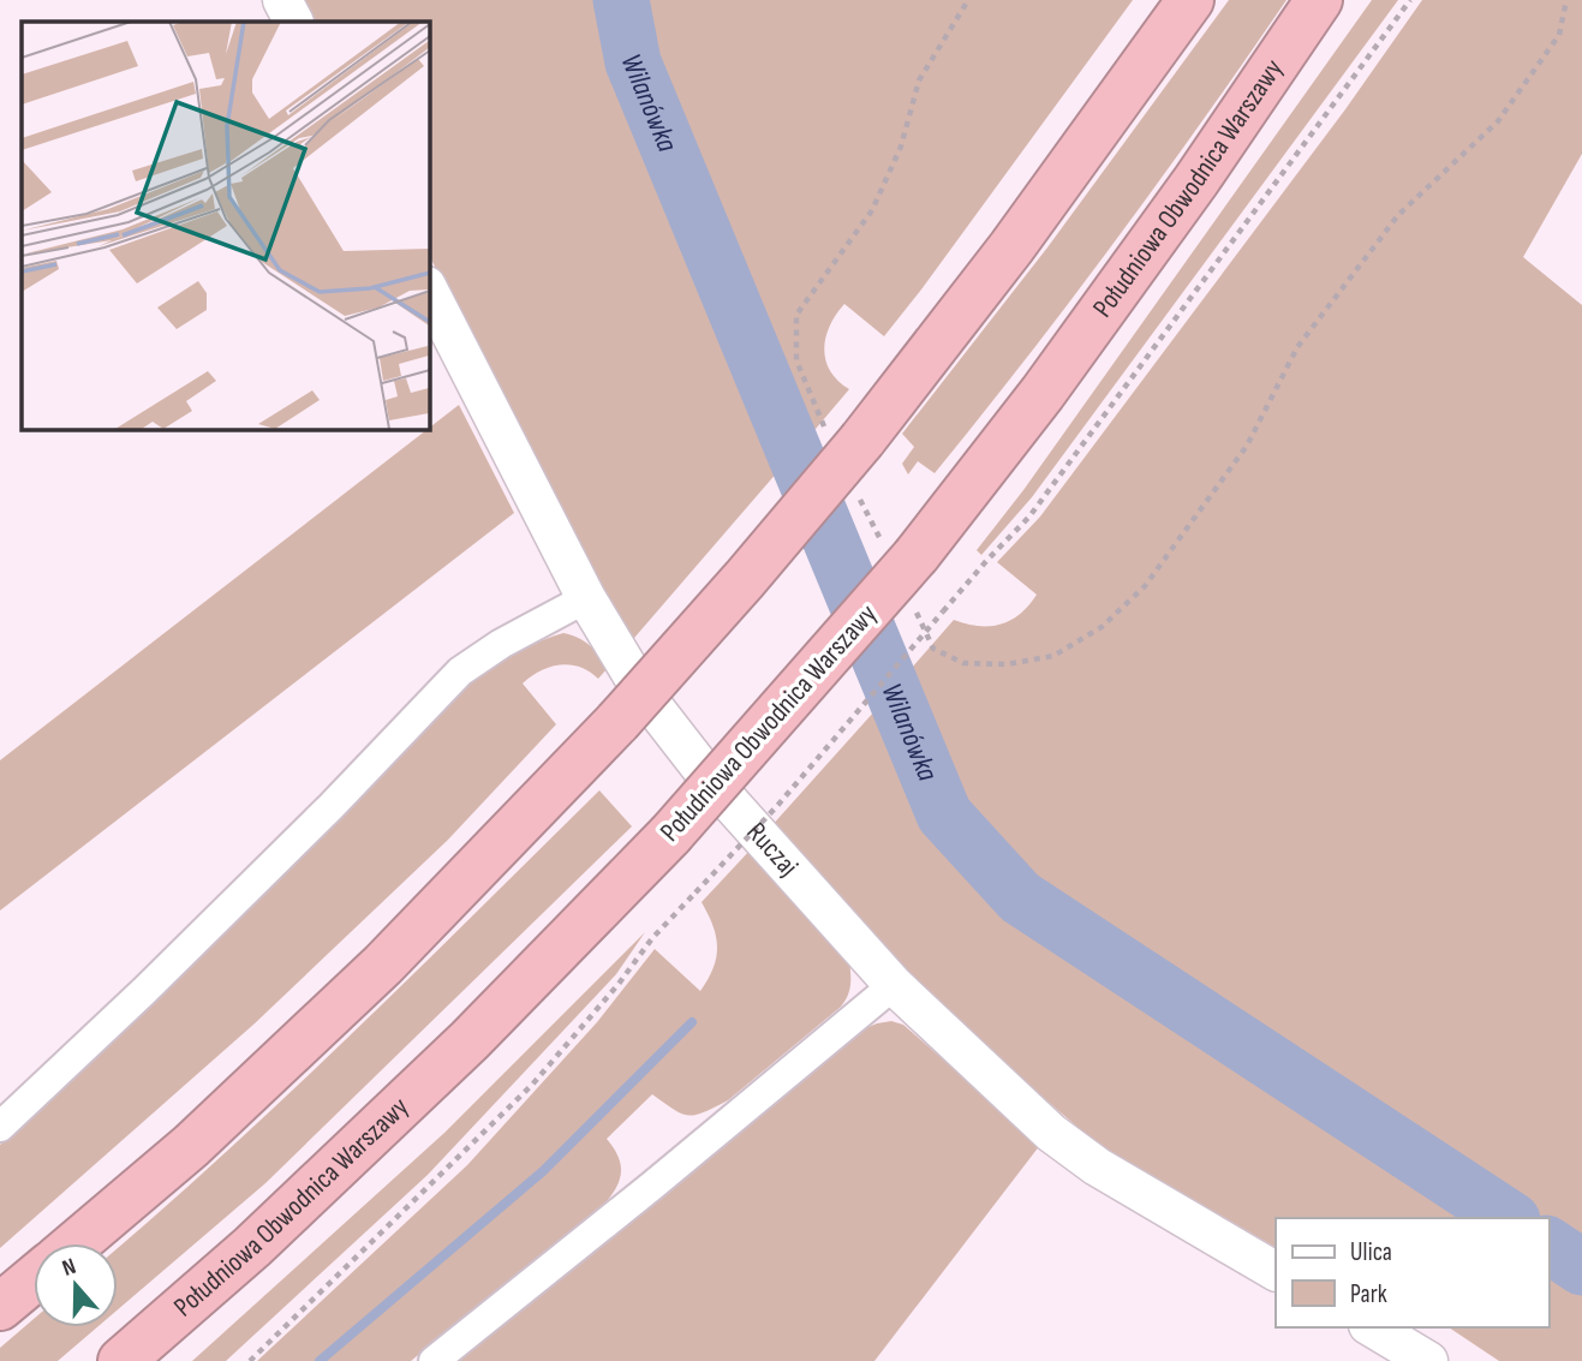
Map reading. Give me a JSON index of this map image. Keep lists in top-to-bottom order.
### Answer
{
  "streets": {
    "highway": ["Południowa Obwodnica Warszawy"],
    "street": ["Ruczaj"]
  },
  "water": ["Wilanówka"],
  "legend": ["Ulica", "Park"],
  "north": "top"
}
